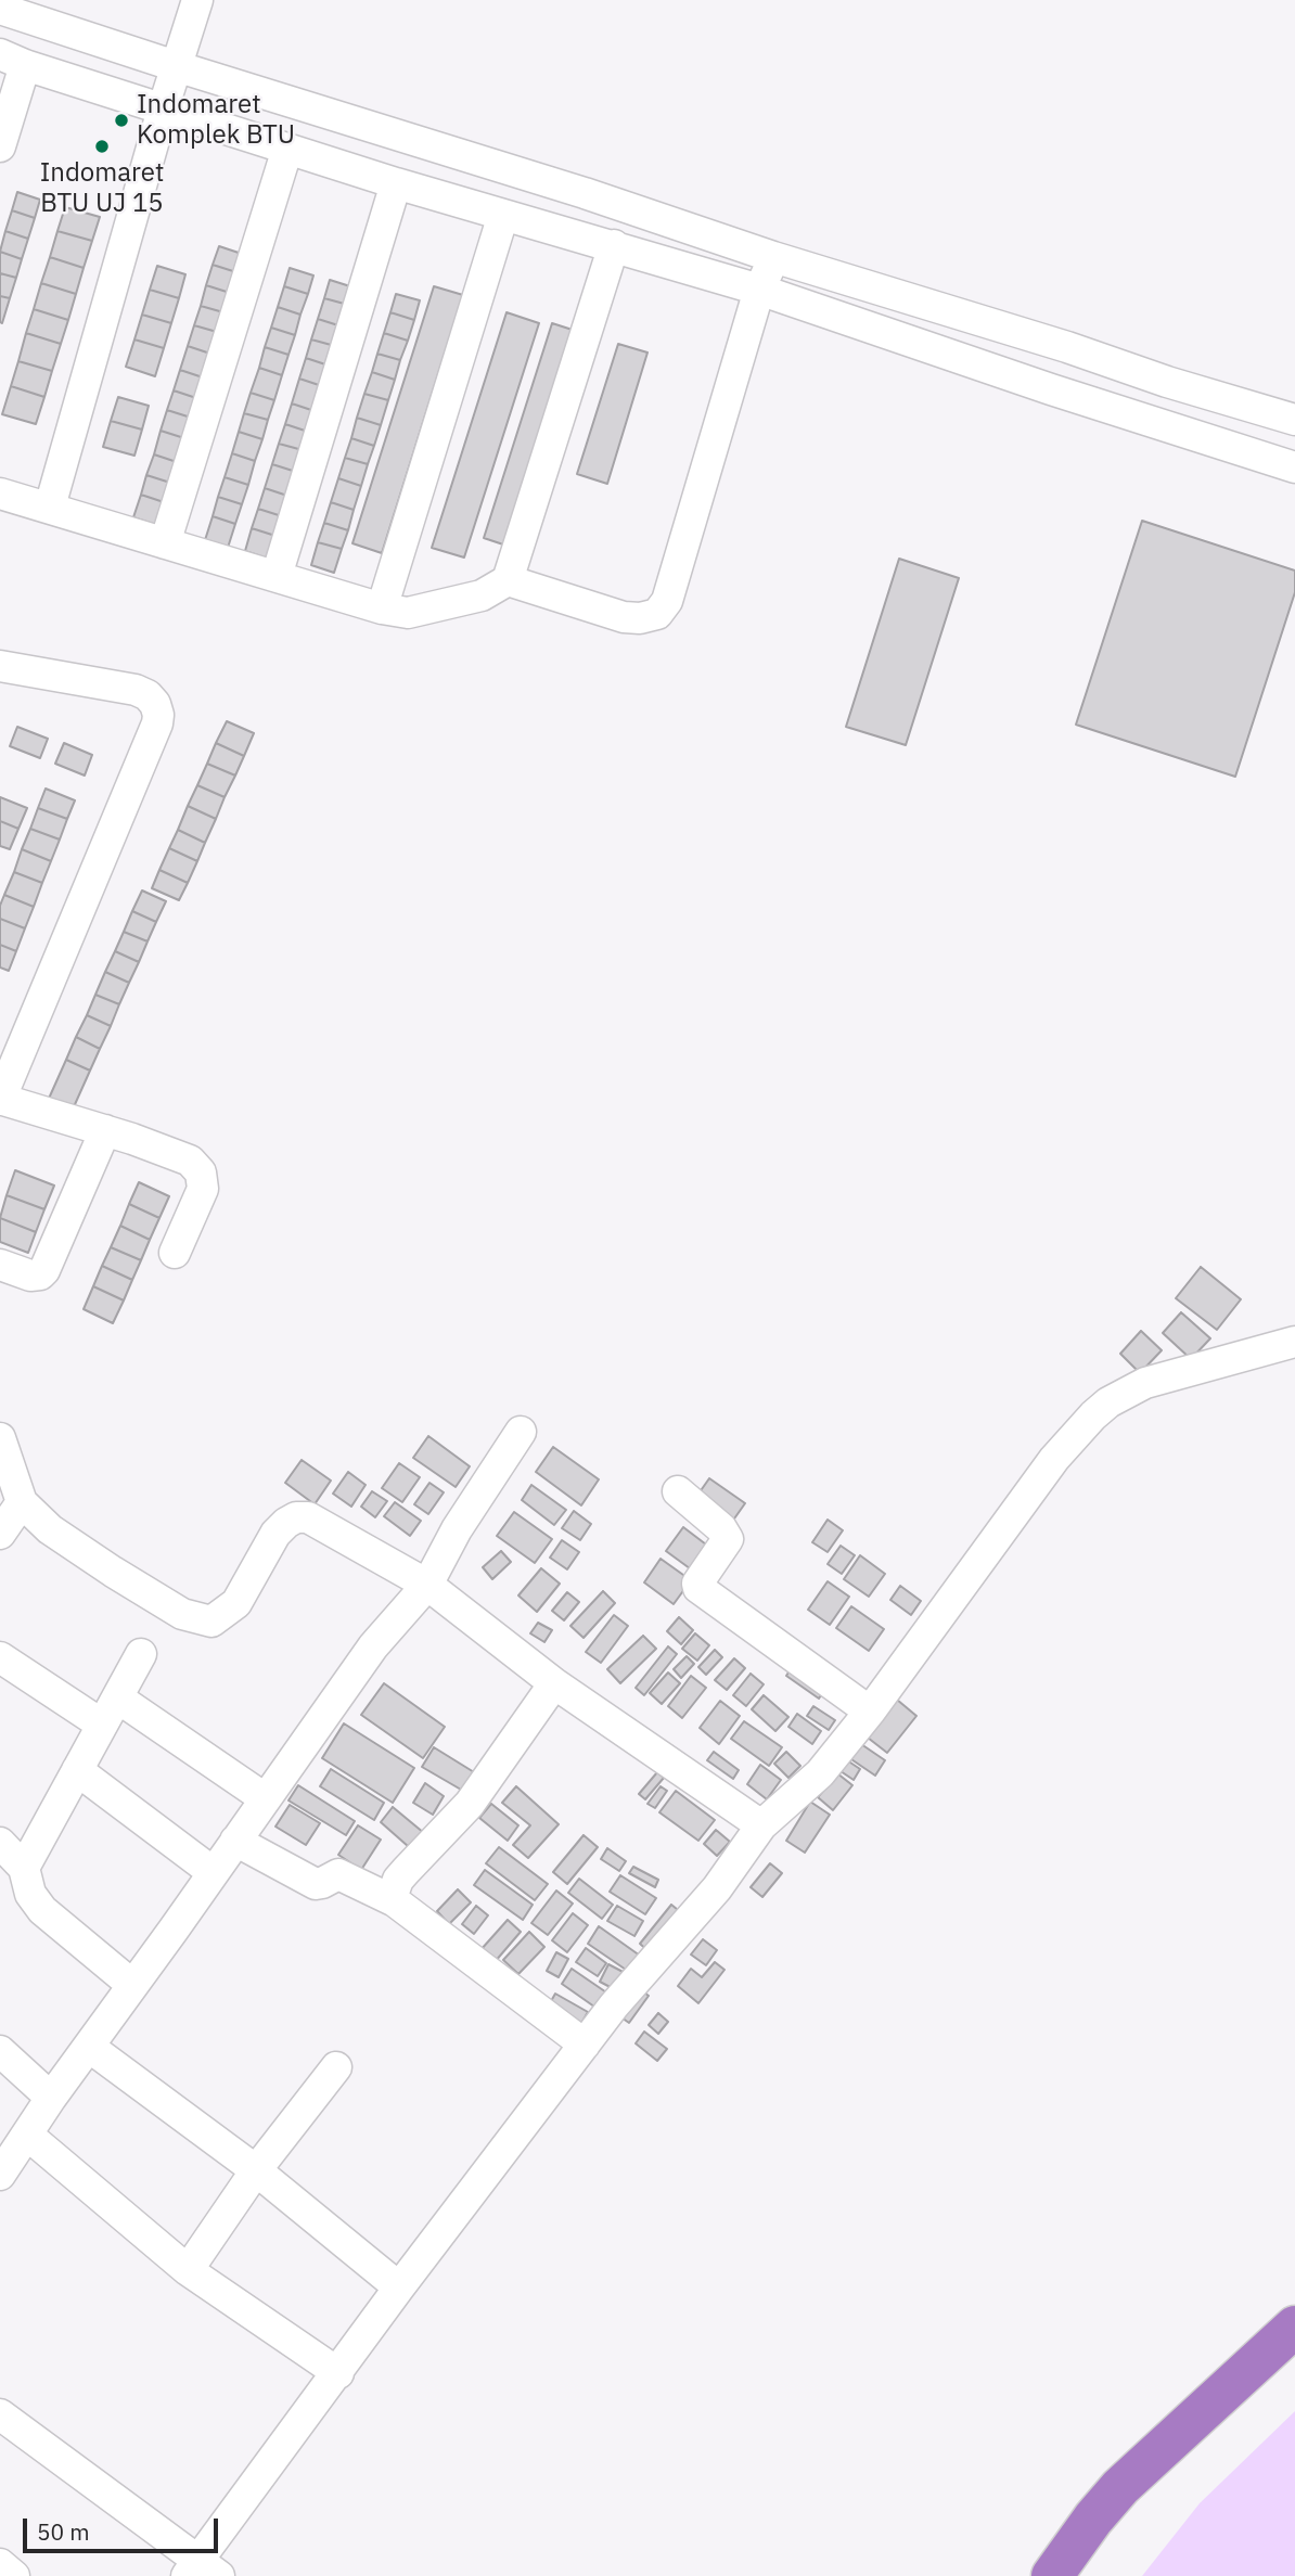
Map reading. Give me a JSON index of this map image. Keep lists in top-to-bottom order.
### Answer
{
  "places": ["Indomaret Komplek BTU", "Indomaret BTU UJ 15"],
  "scale_bar": "50 m"
}
